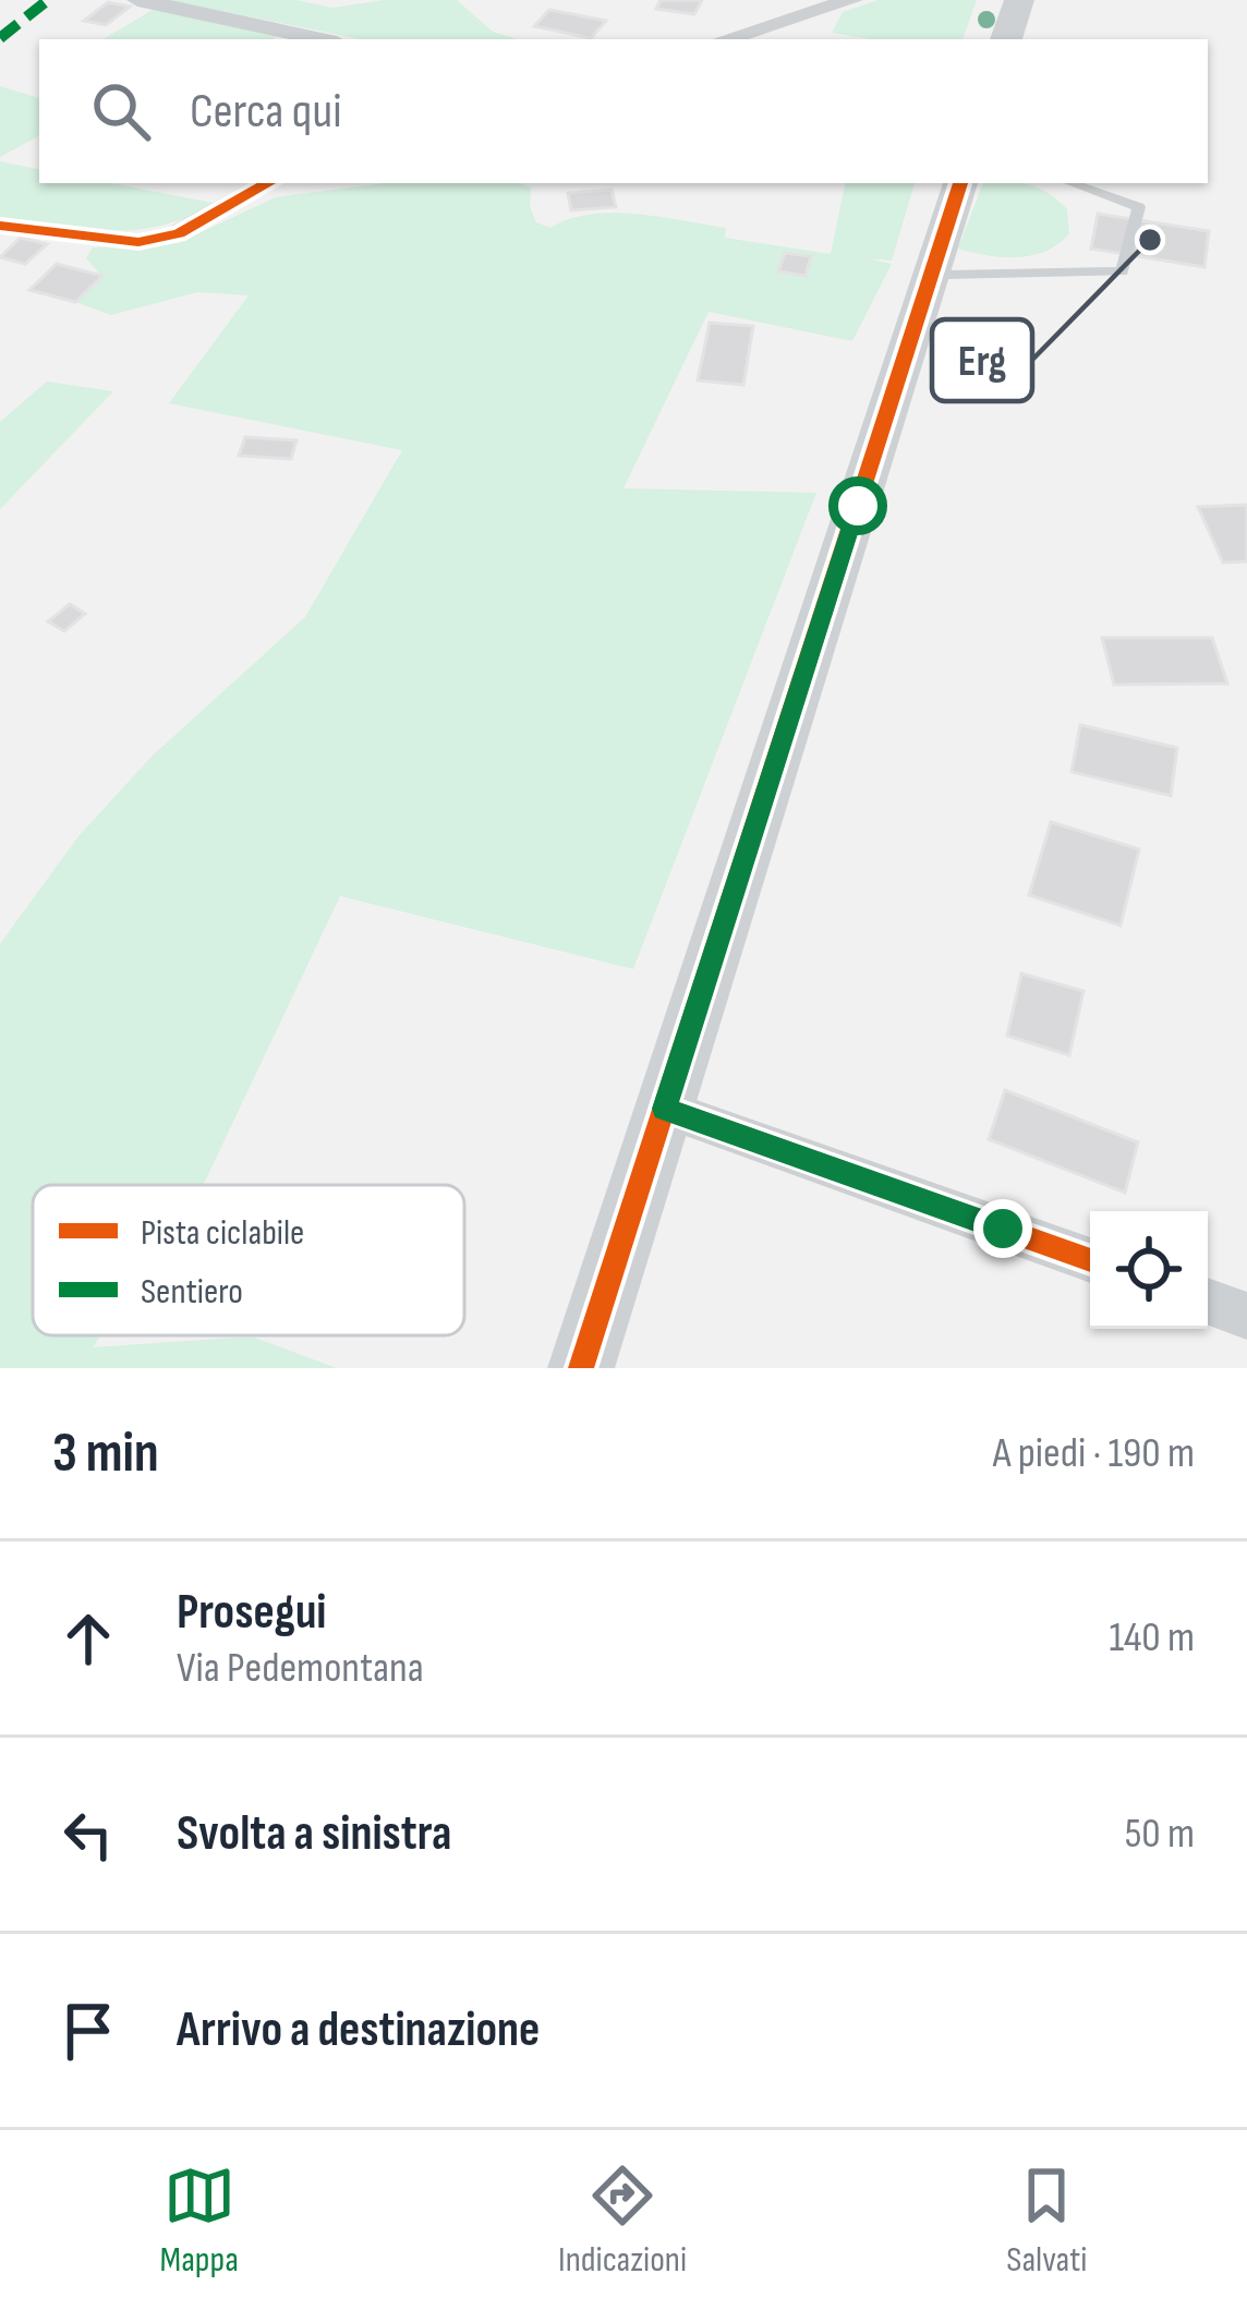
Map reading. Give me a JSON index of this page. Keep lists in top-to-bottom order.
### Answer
{
  "places": ["Erg"],
  "legend": ["Pista ciclabile", "Sentiero"],
  "page": {
    "search": "Cerca qui",
    "heading": ["3 min", "A piedi · 190 m"],
    "list": [
      ["Prosegui", "Via Pedemontana", "140 m"],
      ["Svolta a sinistra", "50 m"],
      "Arrivo a destinazione"
    ],
    "nav": ["Mappa", "Indicazioni", "Salvati"]
  }
}
